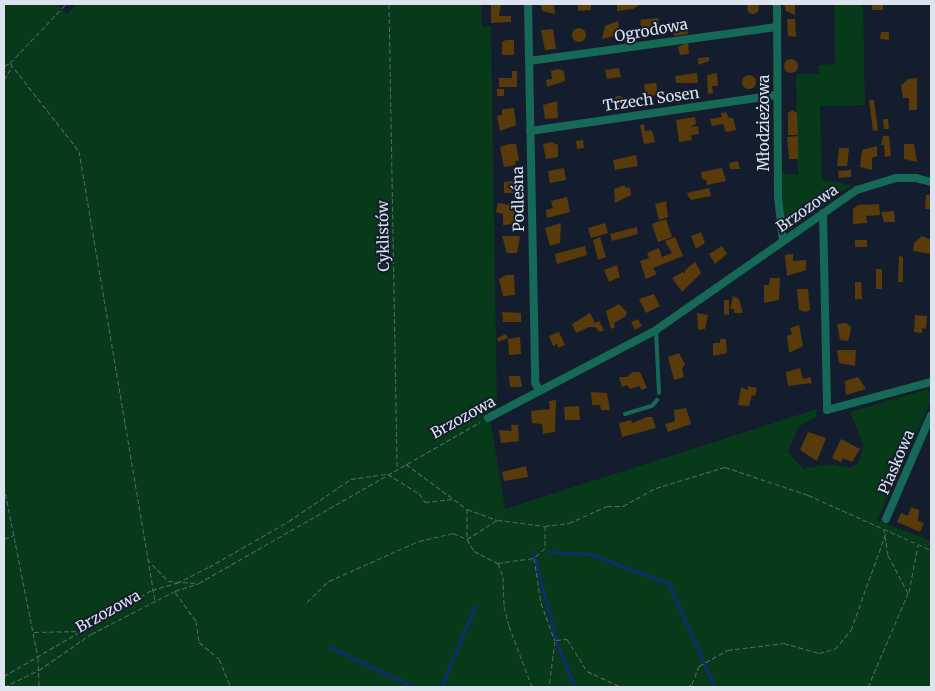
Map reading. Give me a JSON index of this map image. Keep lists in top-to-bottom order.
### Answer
{
  "streets": {
    "street": [
      "Ogrodowa",
      "Trzech Sosen",
      "Młodzieżowa",
      "Podleśna",
      "Brzozowa",
      "Piaskowa"
    ],
    "path": ["Cyklistów"]
  },
  "crossings": [
    ["Ogrodowa", "Młodzieżowa"],
    ["Ogrodowa", "Podleśna"],
    ["Trzech Sosen", "Młodzieżowa"],
    ["Trzech Sosen", "Podleśna"],
    ["Młodzieżowa", "Brzozowa"],
    ["Podleśna", "Brzozowa"],
    ["Brzozowa", "Cyklistów"]
  ]
}
